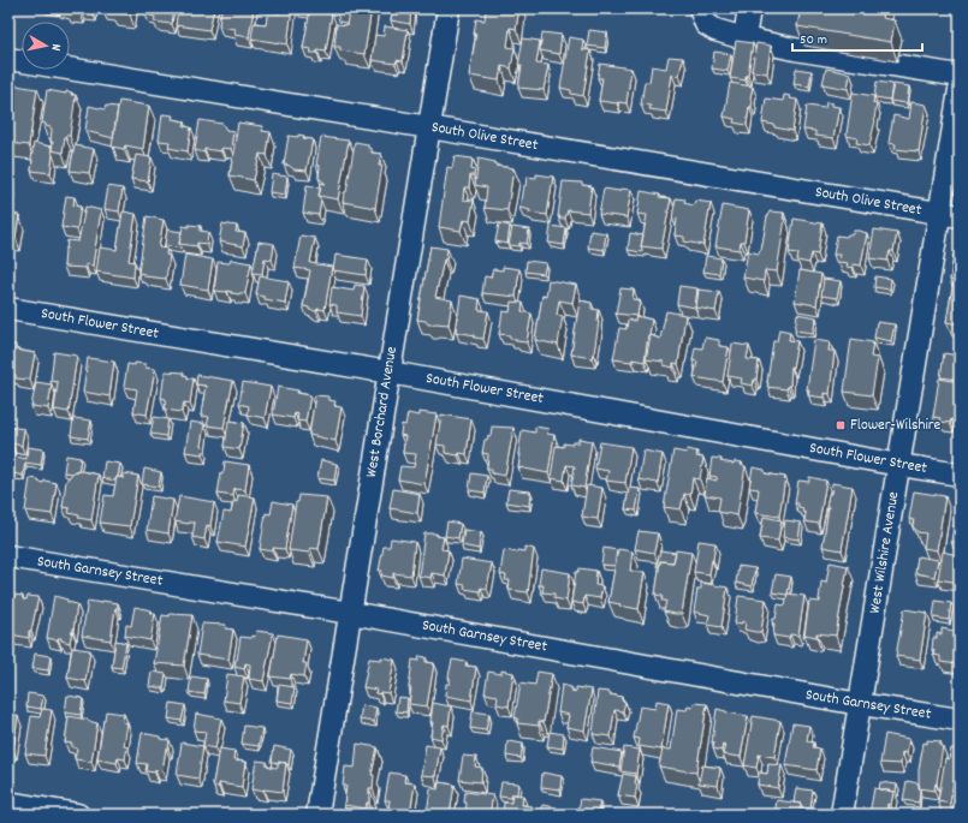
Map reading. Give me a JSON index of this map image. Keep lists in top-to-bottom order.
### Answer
{
  "streets": {
    "street": [
      "South Olive Street",
      "South Flower Street",
      "West Borchard Avenue",
      "West Wilshire Avenue",
      "South Garnsey Street"
    ]
  },
  "crossings": [
    ["South Olive Street", "West Borchard Avenue"],
    ["South Olive Street", "West Wilshire Avenue"],
    ["South Flower Street", "West Borchard Avenue"],
    ["South Flower Street", "West Wilshire Avenue"],
    ["West Borchard Avenue", "South Garnsey Street"],
    ["West Wilshire Avenue", "South Garnsey Street"]
  ],
  "places": {
    "transit": ["Flower-Wilshire"]
  },
  "scale_bar": "50 m",
  "north": "right"
}
